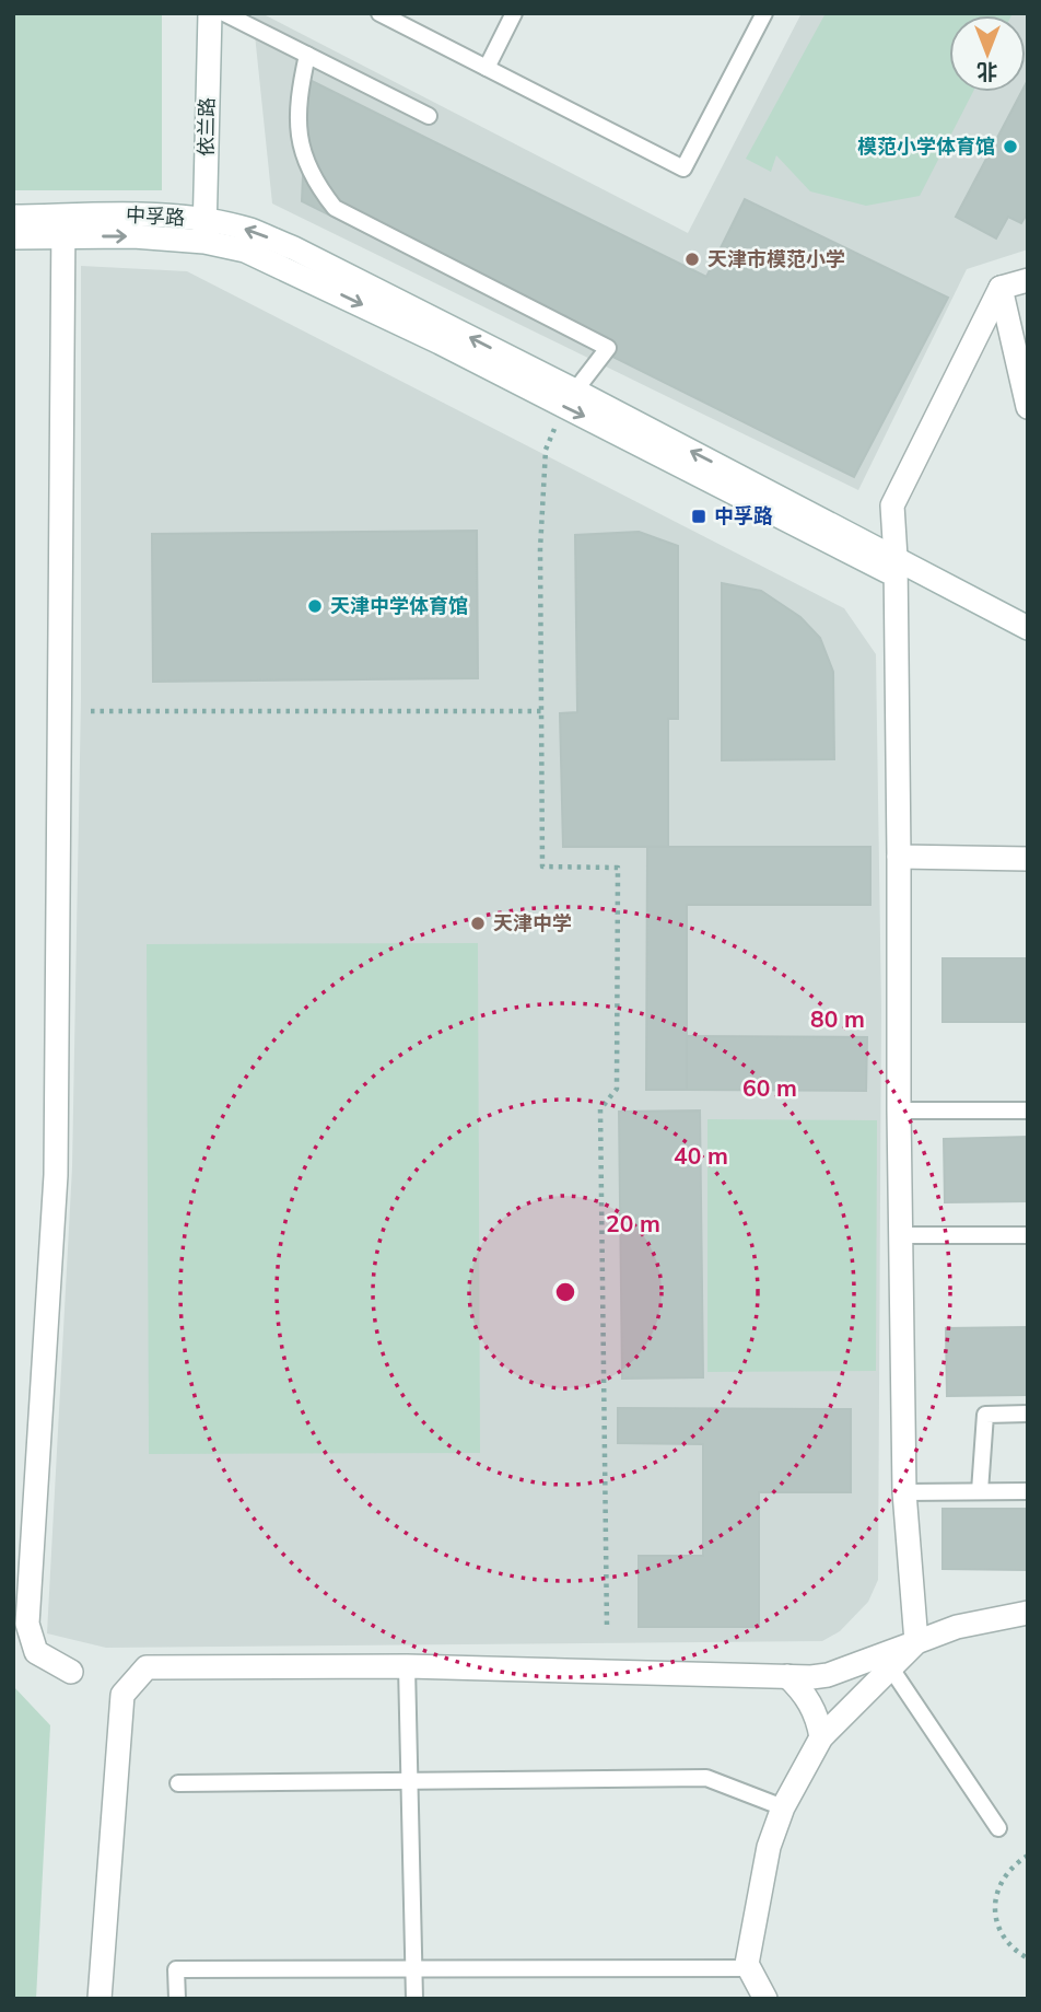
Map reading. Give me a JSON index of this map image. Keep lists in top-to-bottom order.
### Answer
{
  "streets": {
    "street": ["依兰路", "中孚路"]
  },
  "crossings": [
    ["依兰路", "中孚路"]
  ],
  "places": {
    "other": [
      "模范小学体育馆",
      "天津市模范小学",
      "天津中学体育馆",
      "天津中学"
    ],
    "transit": ["中孚路"]
  },
  "north": "bottom",
  "rings": [
    "80 m",
    "60 m",
    "40 m",
    "20 m"
  ]
}
